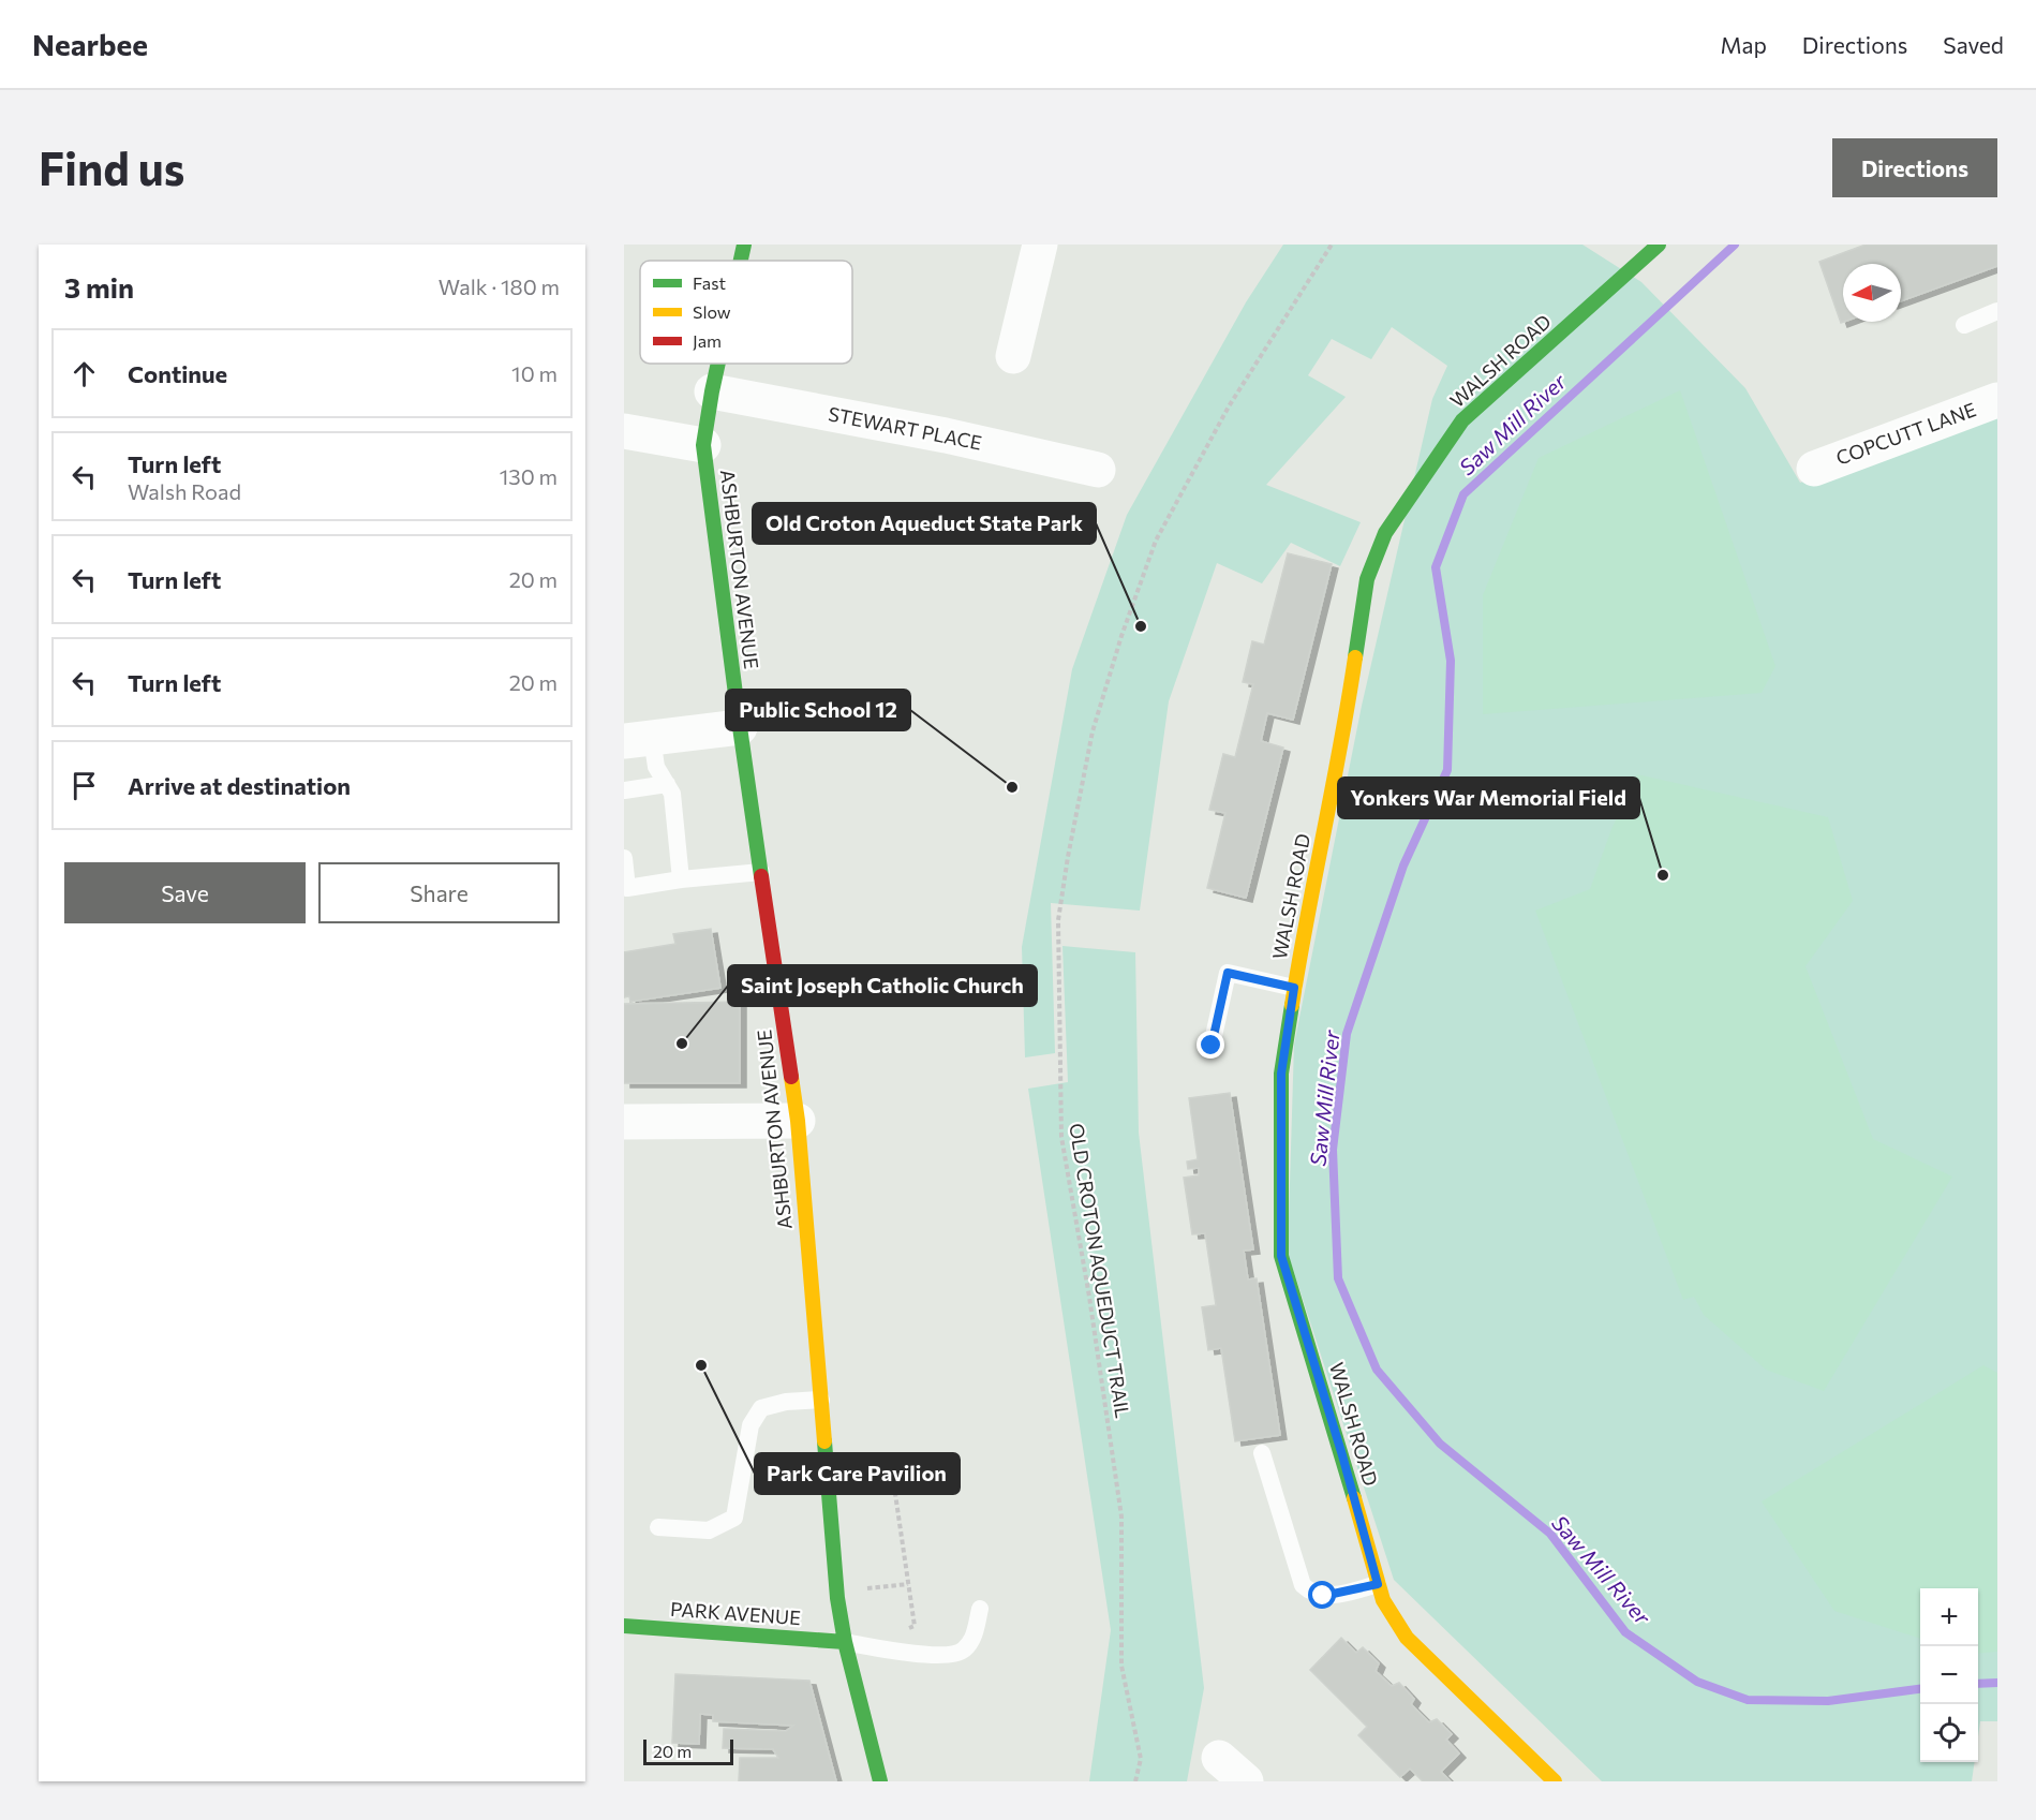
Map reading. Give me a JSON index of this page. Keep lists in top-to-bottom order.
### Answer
{
  "streets": {
    "street": [
      "WALSH ROAD",
      "STEWART PLACE",
      "COPCUTT LANE",
      "ASHBURTON AVENUE",
      "PARK AVENUE"
    ],
    "path": ["OLD CROTON AQUEDUCT TRAIL"]
  },
  "crossings": [
    ["STEWART PLACE", "ASHBURTON AVENUE"],
    ["ASHBURTON AVENUE", "PARK AVENUE"]
  ],
  "water": ["Saw Mill River"],
  "places": [
    "Old Croton Aqueduct State Park",
    "Public School 12",
    "Yonkers War Memorial Field",
    "Saint Joseph Catholic Church",
    "Park Care Pavilion"
  ],
  "legend": ["Fast", "Slow", "Jam"],
  "scale_bar": "20 m",
  "north": "left",
  "page": {
    "header": "Nearbee",
    "nav": ["Map", "Directions", "Saved"],
    "buttons": [
      "Directions",
      ["Save", "Share"]
    ],
    "title": "Find us",
    "heading": ["3 min", "Walk · 180 m"],
    "list": [
      ["Continue", "10 m"],
      ["Turn left", "Walsh Road", "130 m"],
      ["Turn left", "20 m"],
      ["Turn left", "20 m"],
      "Arrive at destination"
    ],
    "map_buttons": ["+", "−"],
    "scale": "20 m"
  }
}
